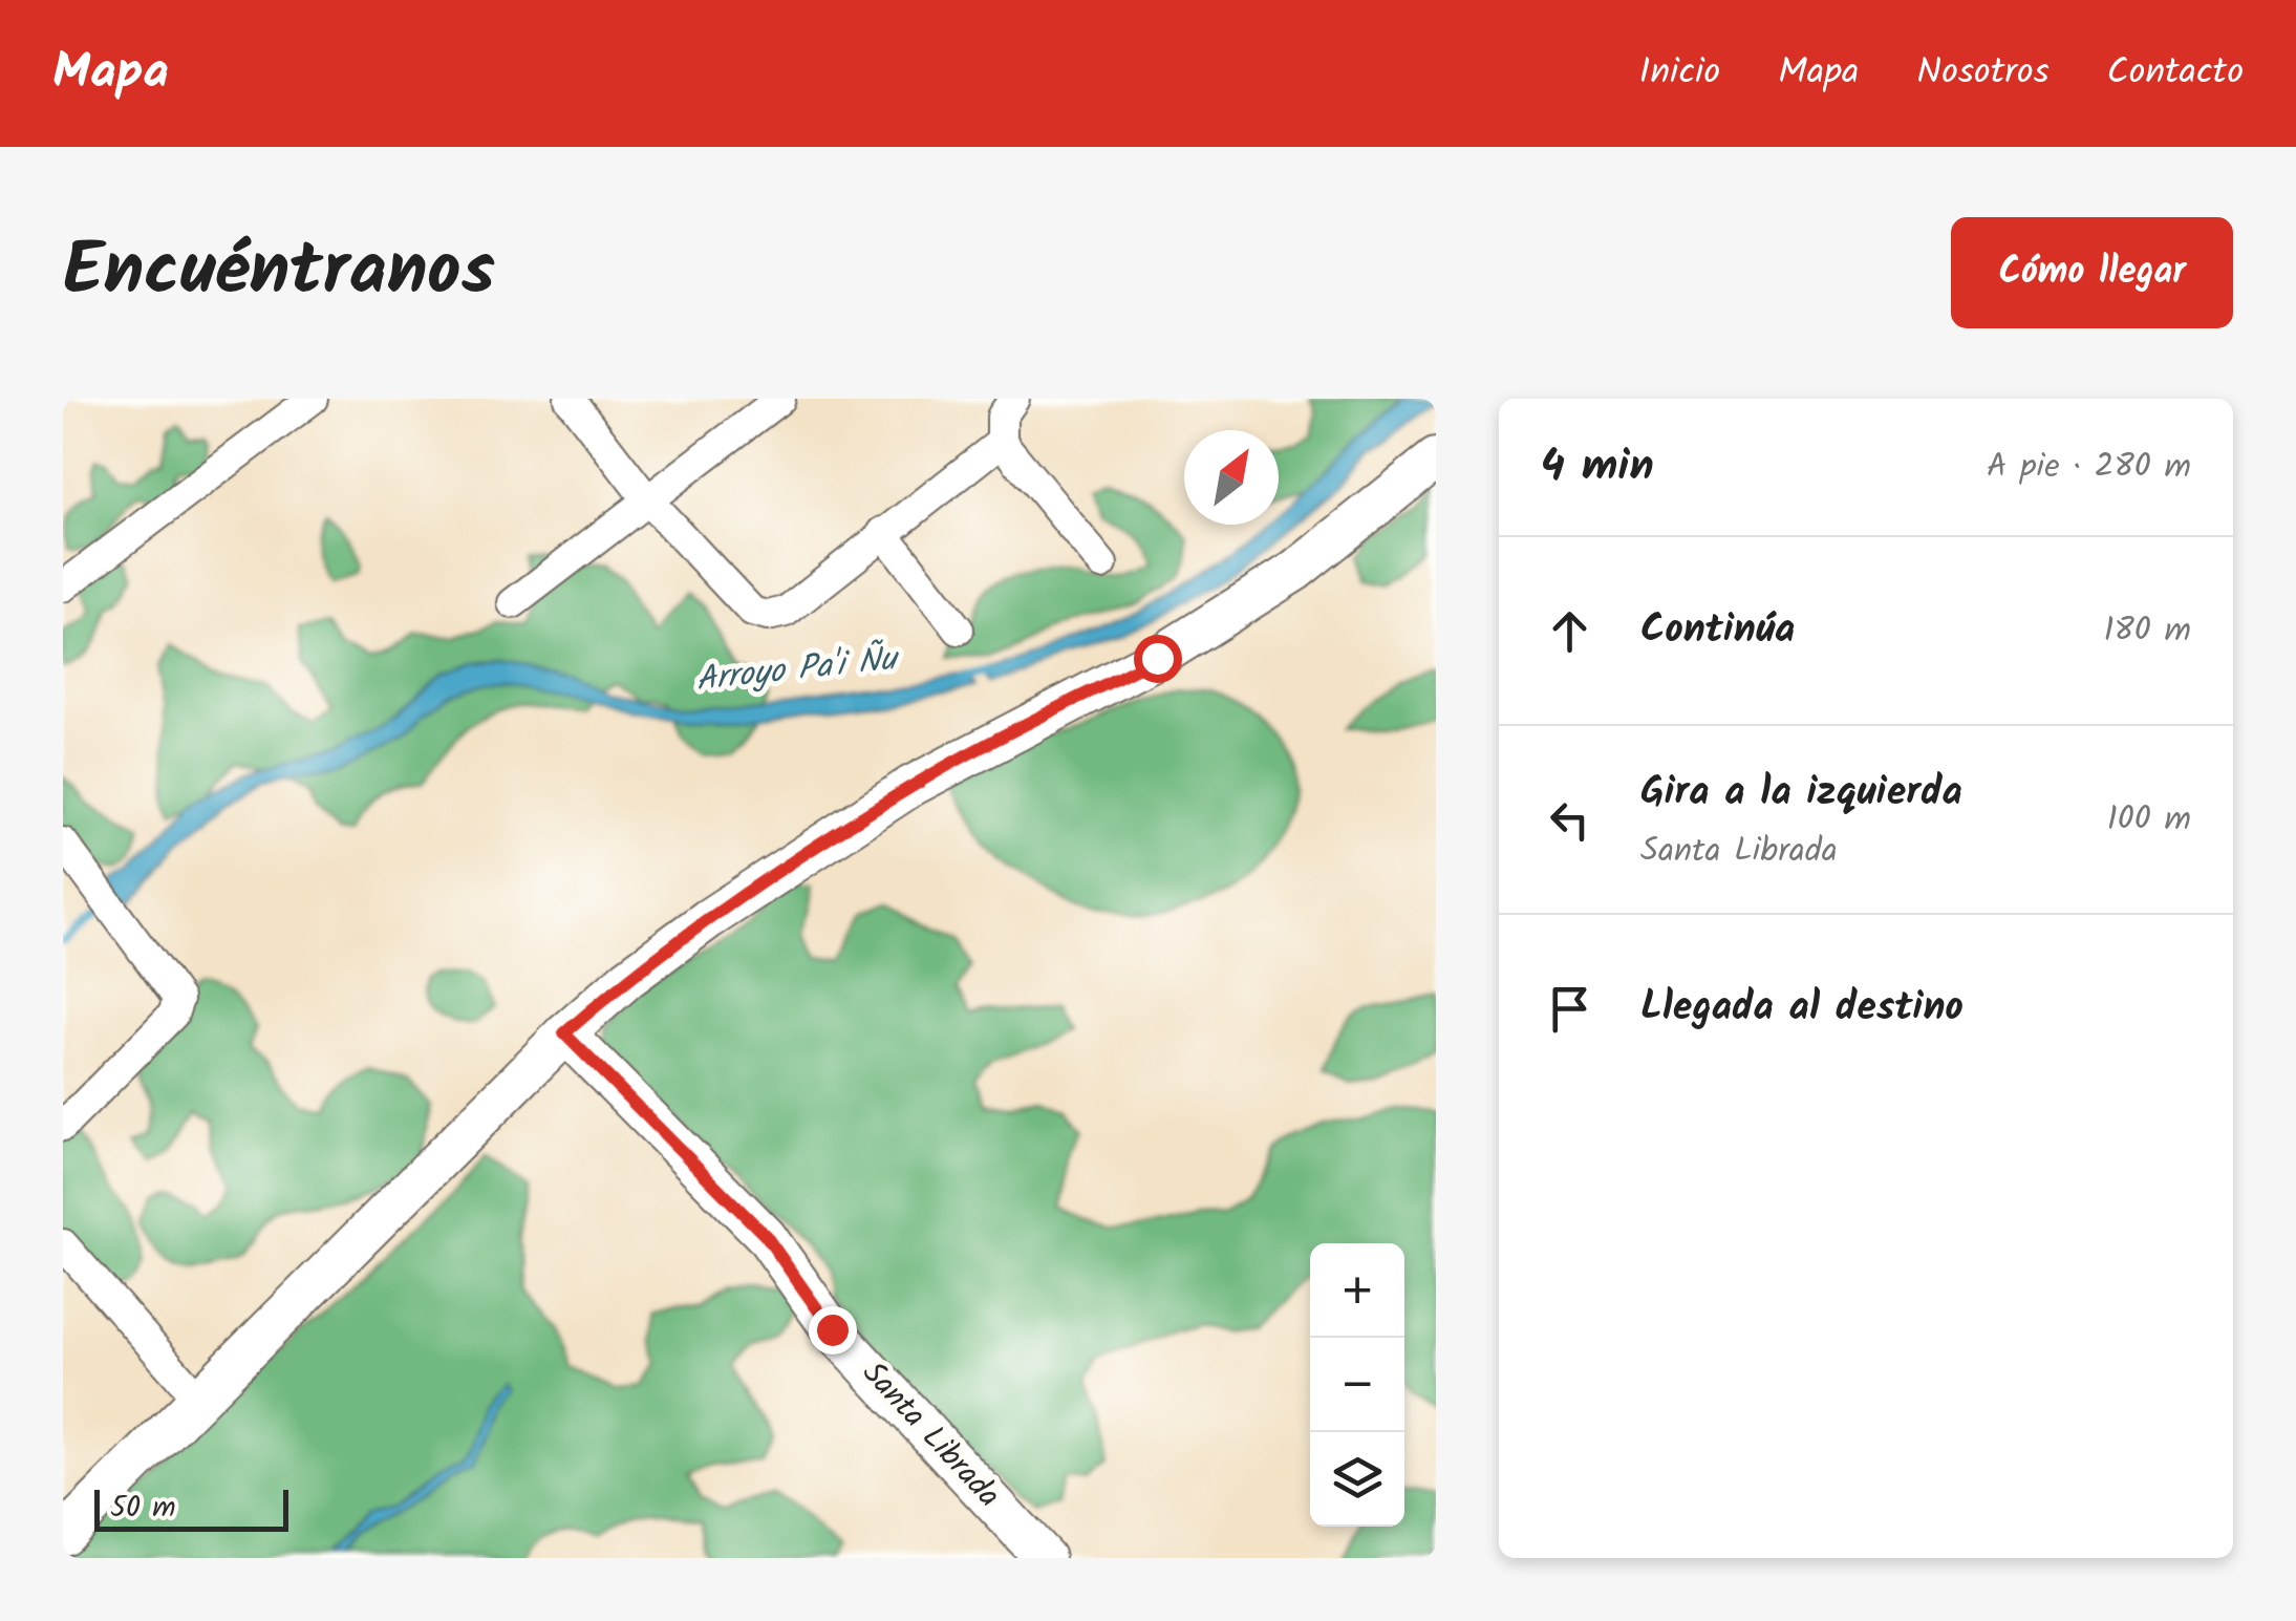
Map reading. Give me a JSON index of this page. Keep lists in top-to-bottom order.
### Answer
{
  "streets": {
    "main road": ["Santa Librada"]
  },
  "water": ["Arroyo Pa'i Ñu"],
  "scale_bar": "50 m",
  "north": "top right",
  "page": {
    "header": "Mapa",
    "nav": [
      "Inicio",
      "Mapa",
      "Nosotros",
      "Contacto"
    ],
    "title": "Encuéntranos",
    "buttons": "Cómo llegar",
    "heading": ["4 min", "A pie · 280 m"],
    "list": [
      ["Continúa", "180 m"],
      ["Gira a la izquierda", "Santa Librada", "100 m"],
      "Llegada al destino"
    ],
    "map_buttons": ["+", "−"],
    "scale": "50 m"
  }
}
